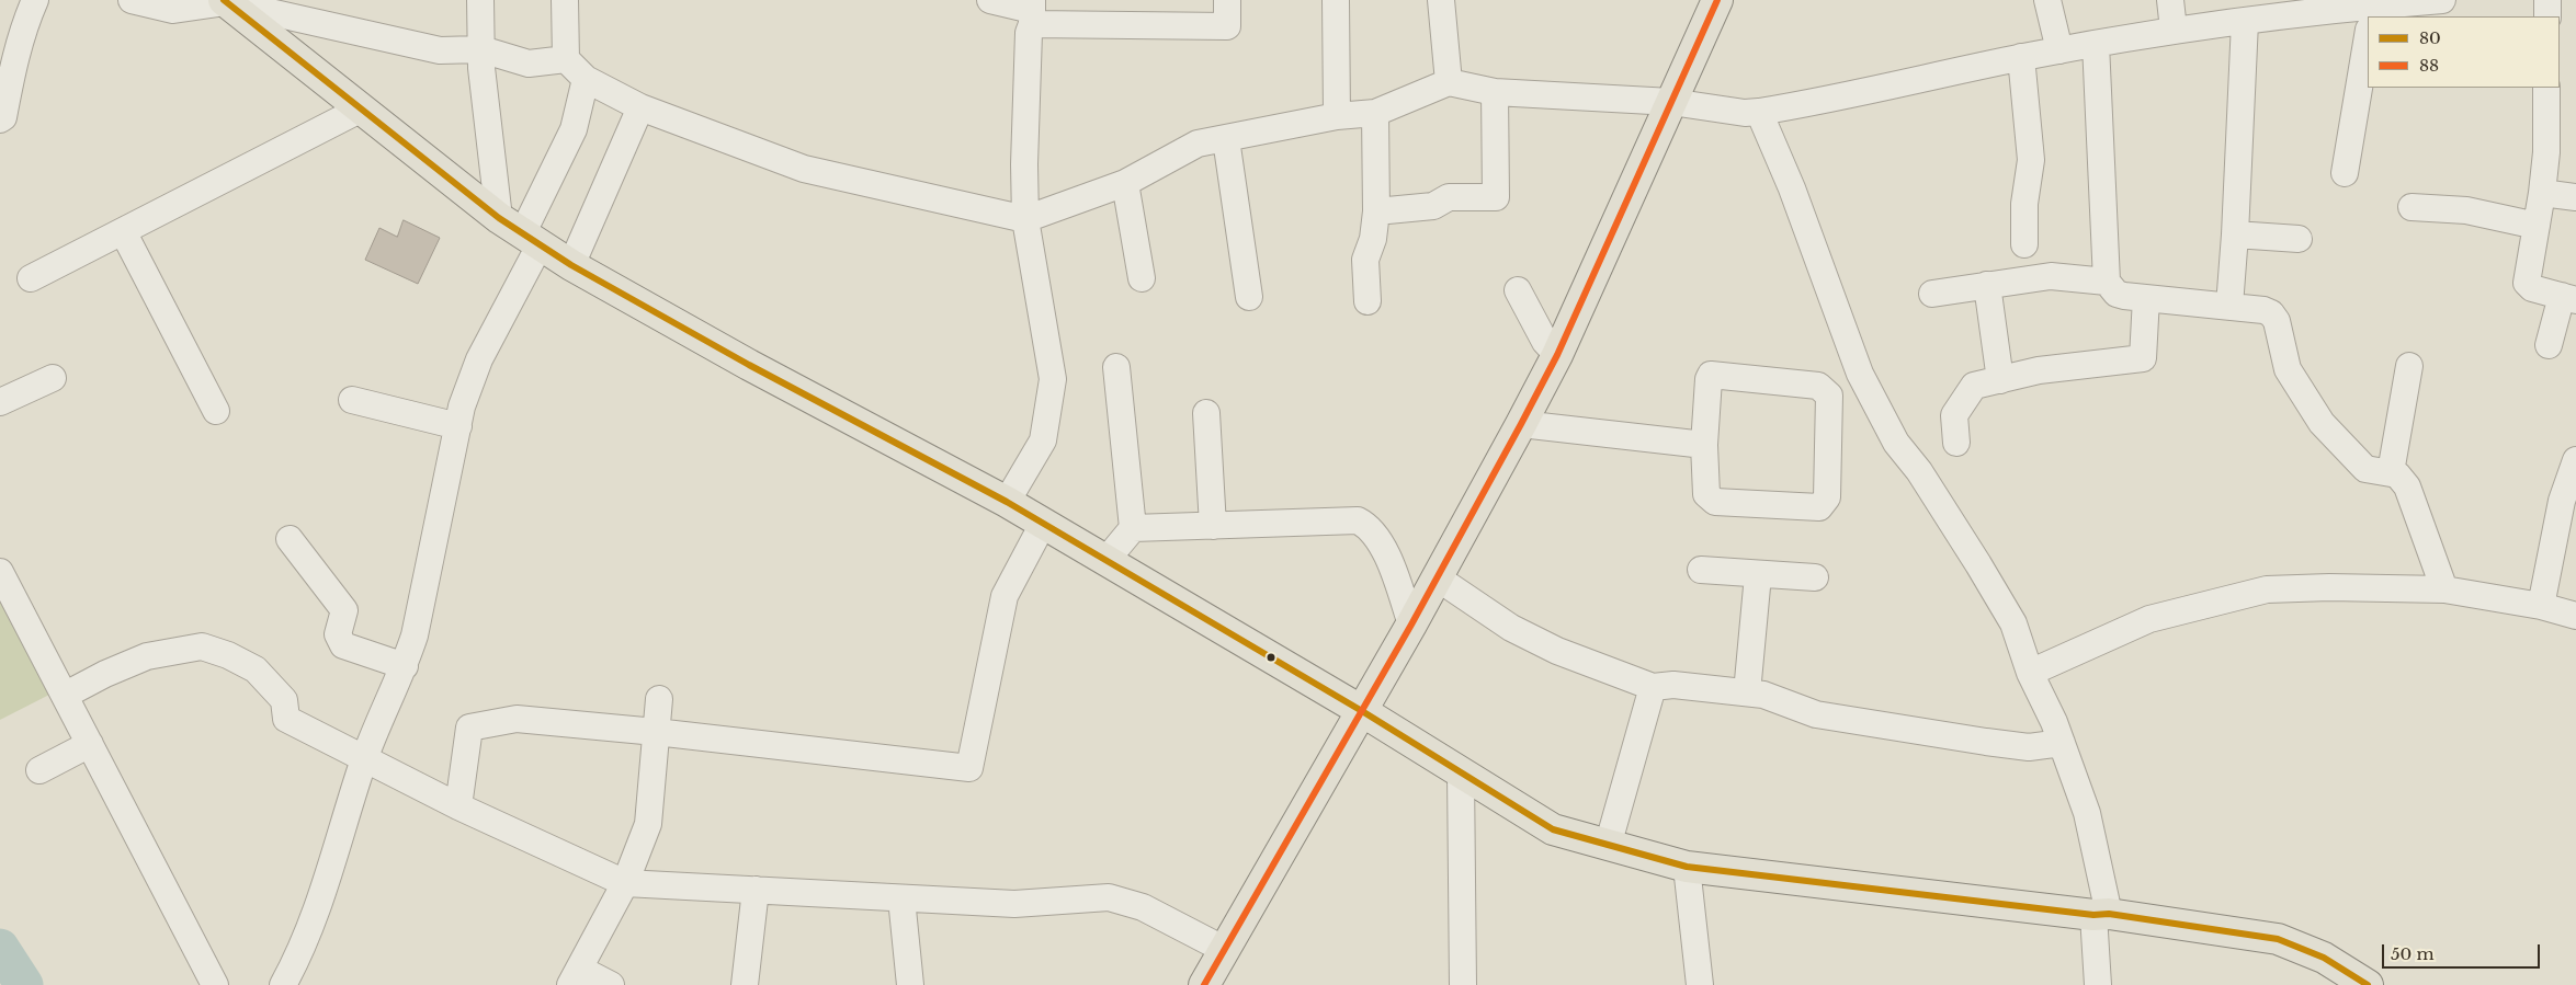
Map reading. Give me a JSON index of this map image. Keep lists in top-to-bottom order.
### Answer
{
  "lines": ["transit line 80", "transit line 88"],
  "legend": ["80", "88"],
  "scale_bar": "50 m"
}
